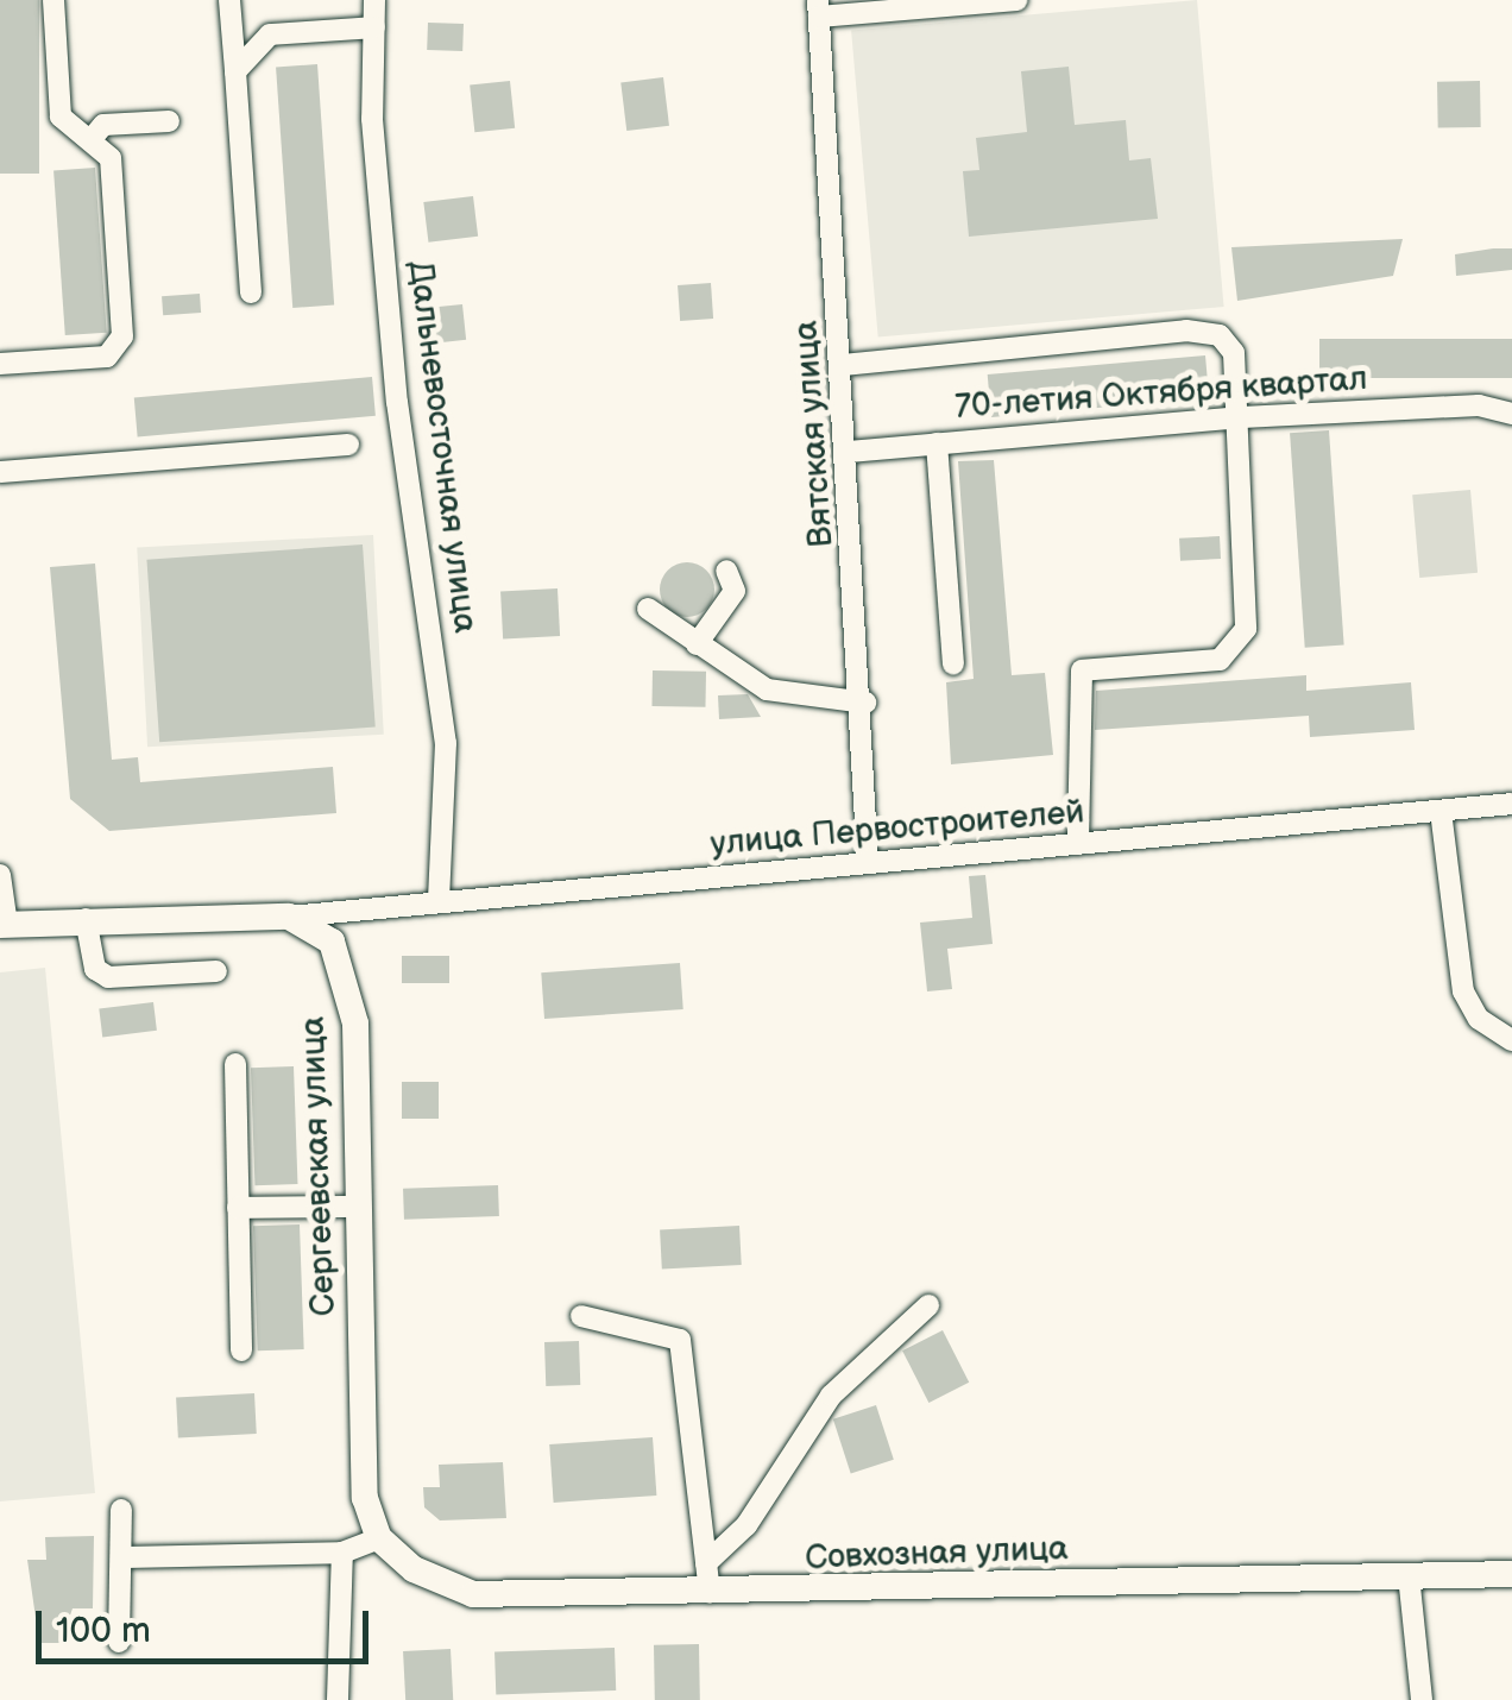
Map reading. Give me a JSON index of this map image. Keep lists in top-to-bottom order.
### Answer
{
  "streets": {
    "main road": ["Сергеевская улица", "Совхозная улица"],
    "street": [
      "70-летия Октября квартал",
      "Вятская улица",
      "Дальневосточная улица",
      "улица Первостроителей"
    ]
  },
  "crossings": [
    ["70-летия Октября квартал", "Вятская улица"],
    ["Вятская улица", "улица Первостроителей"],
    ["Дальневосточная улица", "улица Первостроителей"],
    ["улица Первостроителей", "Сергеевская улица"],
    ["Сергеевская улица", "Совхозная улица"]
  ],
  "scale_bar": "100 m"
}
